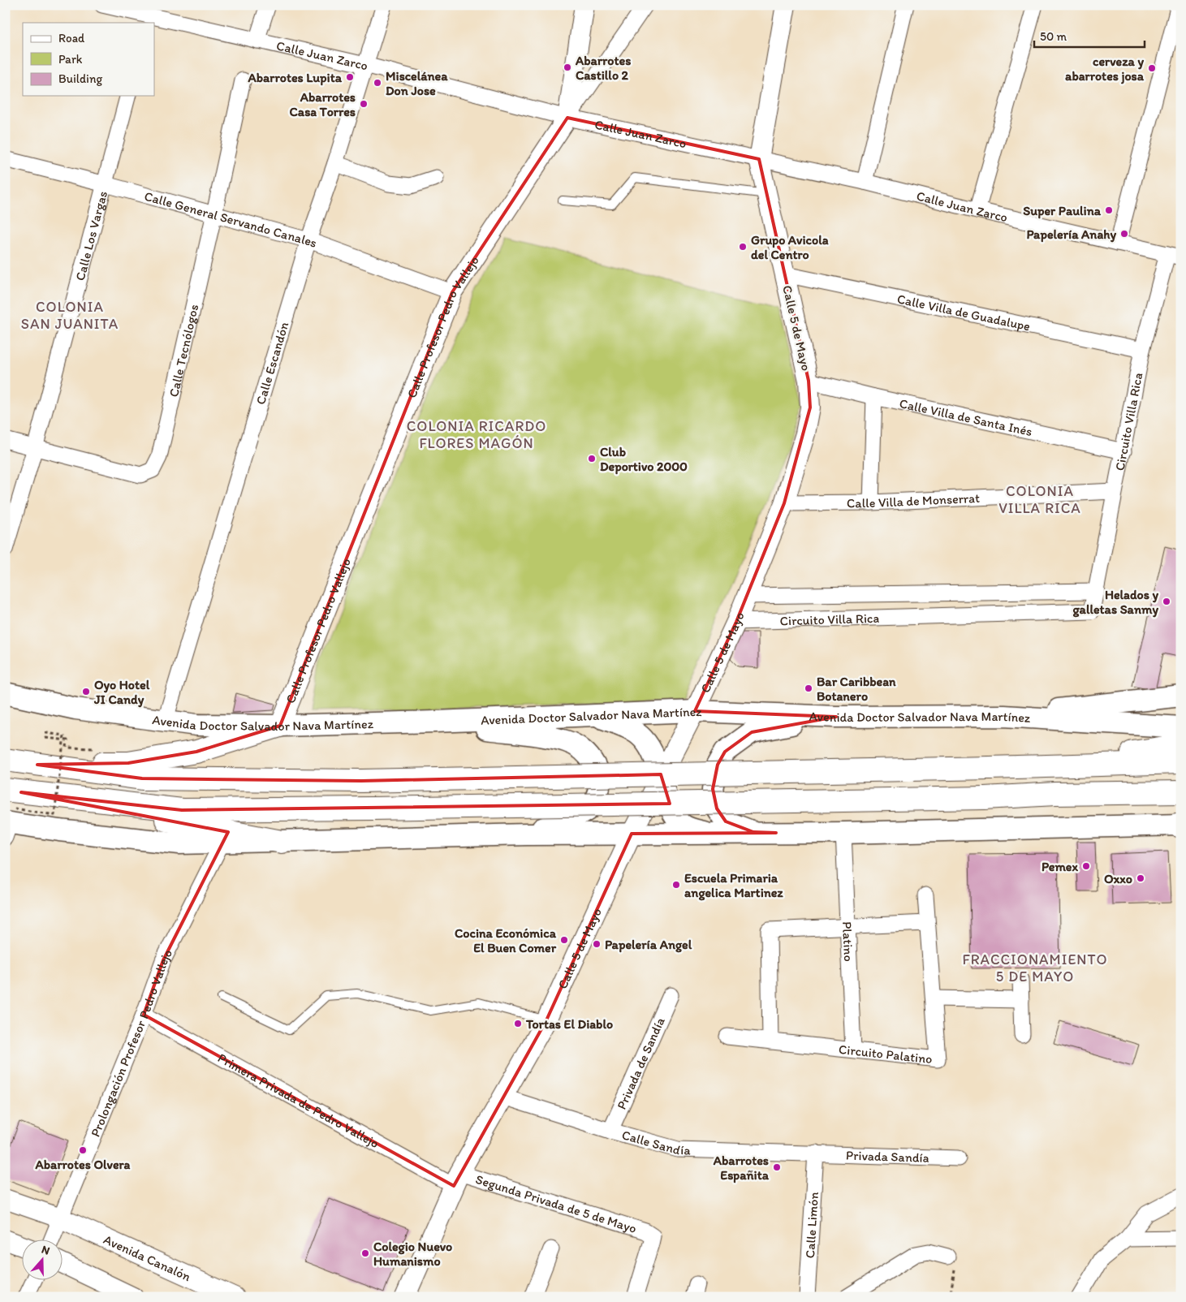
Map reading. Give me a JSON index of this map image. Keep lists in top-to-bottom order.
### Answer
{
  "streets": {
    "main road": ["Avenida Doctor Salvador Nava Martínez"],
    "street": [
      "Calle Juan Zarco",
      "Calle General Servando Canales",
      "Calle Los Vargas",
      "Calle Villa de Guadalupe",
      "Calle Profesor Pedro Vallejo",
      "Calle 5 de Mayo",
      "Calle Tecnólogos",
      "Calle Escandón",
      "Calle Villa de Santa Inés",
      "Circuito Villa Rica",
      "Calle Villa de Monserrat",
      "Platino",
      "Prolongación Profesor Pedro Vallejo",
      "Circuito Palatino",
      "Privada de Sandía",
      "Primera Privada de Pedro Vallejo",
      "Calle Sandía",
      "Privada Sandía",
      "Segunda Privada de 5 de Mayo",
      "Calle Limón",
      "Avenida Canalón"
    ]
  },
  "crossings": [
    ["Calle Juan Zarco", "Calle Profesor Pedro Vallejo"],
    ["Calle Juan Zarco", "Calle 5 de Mayo"],
    ["Calle Juan Zarco", "Calle Escandón"],
    ["Calle Juan Zarco", "Circuito Villa Rica"],
    ["Calle General Servando Canales", "Calle Los Vargas"],
    ["Calle General Servando Canales", "Calle Profesor Pedro Vallejo"],
    ["Calle General Servando Canales", "Calle Tecnólogos"],
    ["Calle General Servando Canales", "Calle Escandón"],
    ["Calle Los Vargas", "Calle Tecnólogos"],
    ["Calle Villa de Guadalupe", "Calle 5 de Mayo"],
    ["Calle Villa de Guadalupe", "Circuito Villa Rica"],
    ["Calle Profesor Pedro Vallejo", "Avenida Doctor Salvador Nava Martínez"],
    ["Calle 5 de Mayo", "Calle Villa de Santa Inés"],
    ["Calle 5 de Mayo", "Circuito Villa Rica"],
    ["Calle 5 de Mayo", "Calle Villa de Monserrat"],
    ["Calle 5 de Mayo", "Avenida Doctor Salvador Nava Martínez"],
    ["Calle 5 de Mayo", "Primera Privada de Pedro Vallejo"],
    ["Calle 5 de Mayo", "Calle Sandía"],
    ["Calle 5 de Mayo", "Segunda Privada de 5 de Mayo"],
    ["Calle Escandón", "Avenida Doctor Salvador Nava Martínez"],
    ["Calle Villa de Santa Inés", "Circuito Villa Rica"],
    ["Circuito Villa Rica", "Calle Villa de Monserrat"],
    ["Platino", "Circuito Palatino"],
    ["Prolongación Profesor Pedro Vallejo", "Primera Privada de Pedro Vallejo"],
    ["Prolongación Profesor Pedro Vallejo", "Avenida Canalón"],
    ["Privada de Sandía", "Calle Sandía"],
    ["Primera Privada de Pedro Vallejo", "Segunda Privada de 5 de Mayo"],
    ["Calle Sandía", "Privada Sandía"],
    ["Calle Sandía", "Calle Limón"],
    ["Privada Sandía", "Calle Limón"]
  ],
  "districts": [
    "COLONIA SAN JUANITA",
    "COLONIA RICARDO FLORES MAGÓN",
    "COLONIA VILLA RICA",
    "FRACCIONAMIENTO 5 DE MAYO"
  ],
  "places": [
    "Abarrotes Castillo 2",
    "cerveza y abarrotes josa",
    "Abarrotes Lupita",
    "Miscelánea Don Jose",
    "Abarrotes Casa Torres",
    "Super Paulina",
    "Papelería Anahy",
    "Grupo Avicola del Centro",
    "Club Deportivo 2000",
    "Helados y galletas Sanmy",
    "Bar Caribbean Botanero",
    "Oyo Hotel JI Candy",
    "Pemex",
    "Oxxo",
    "Escuela Primaria angelica Martinez",
    "Cocina Económica El Buen Comer",
    "Papelería Angel",
    "Tortas El Diablo",
    "Abarrotes Olvera",
    "Abarrotes Españita",
    "Colegio Nuevo Humanismo"
  ],
  "legend": ["Road", "Park", "Building"],
  "scale_bar": "50 m",
  "north": "top"
}
